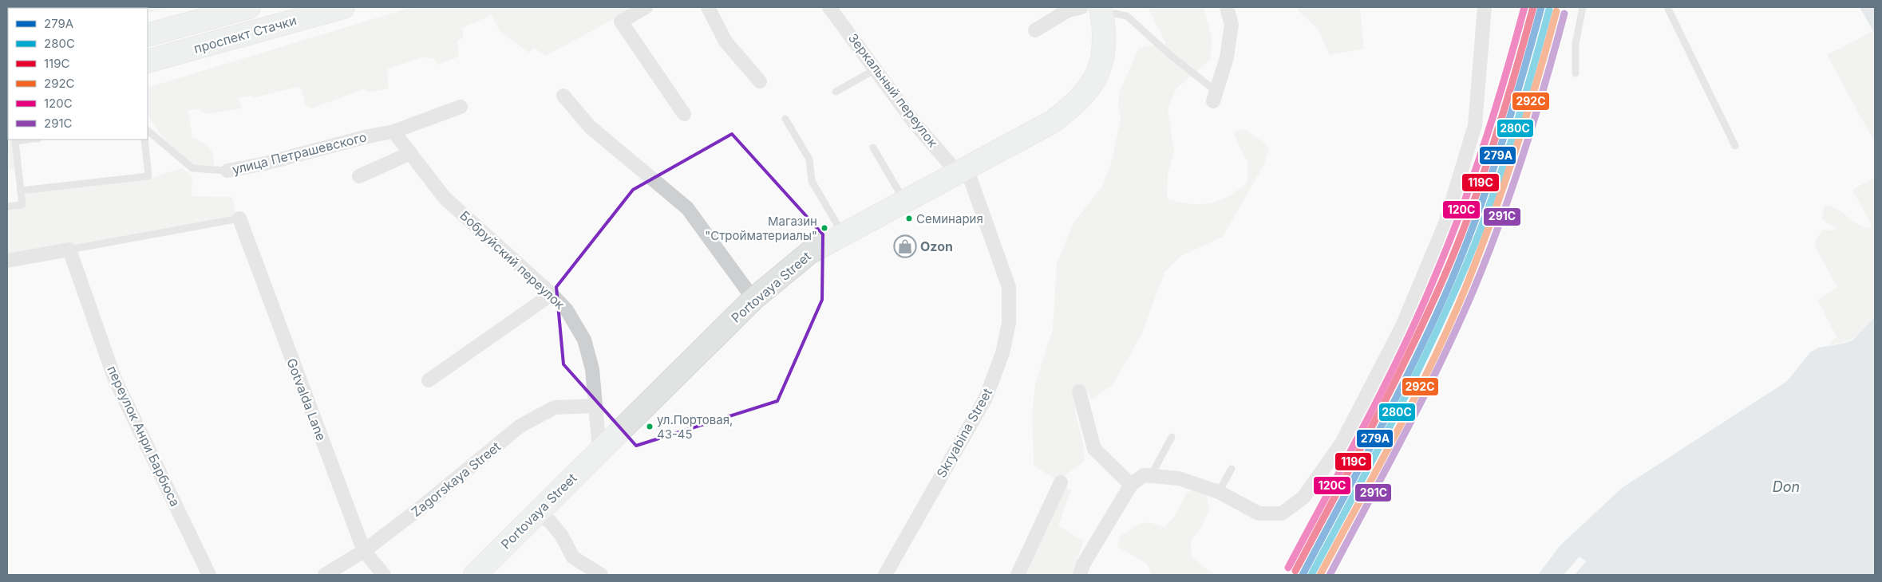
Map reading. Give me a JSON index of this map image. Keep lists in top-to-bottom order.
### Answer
{
  "streets": {
    "main road": ["проспект Стачки", "Portovaya Street"],
    "street": [
      "Зеркальный переулок",
      "улица Петрашевского",
      "Бобруйский переулок",
      "Gotvalda Lane",
      "Skryabina Street",
      "переулок Анри Барбюса",
      "Zagorskaya Street"
    ]
  },
  "crossings": [
    ["Зеркальный переулок", "Portovaya Street"],
    ["Зеркальный переулок", "Skryabina Street"],
    ["улица Петрашевского", "Бобруйский переулок"],
    ["Бобруйский переулок", "Portovaya Street"],
    ["Бобруйский переулок", "Zagorskaya Street"],
    ["Portovaya Street", "Skryabina Street"],
    ["Gotvalda Lane", "Zagorskaya Street"]
  ],
  "water": ["Don"],
  "places": {
    "other": ["Семинария", "Магазин \"Стройматериалы\"", "ул.Портовая, 43-45"],
    "shop": ["Ozon"]
  },
  "lines": [
    "transit line 279А",
    "transit line 119С",
    "transit line 120С",
    "transit line 280С",
    "transit line 292С",
    "transit line 291С"
  ],
  "legend": [
    "279А",
    "280С",
    "119С",
    "292С",
    "120С",
    "291С"
  ]
}
